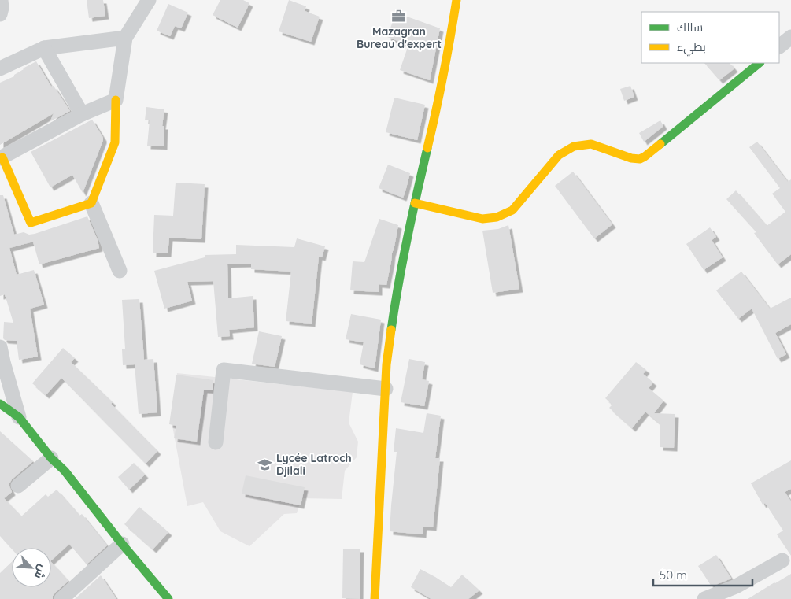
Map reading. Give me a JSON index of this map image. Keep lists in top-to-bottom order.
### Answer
{
  "places": {
    "office": ["Mazagran Bureau d'expert"],
    "school or university": ["Lycée Latroch Djilali"]
  },
  "legend": ["سالك", "بطيء"],
  "scale_bar": "50 m",
  "north": "bottom right"
}
